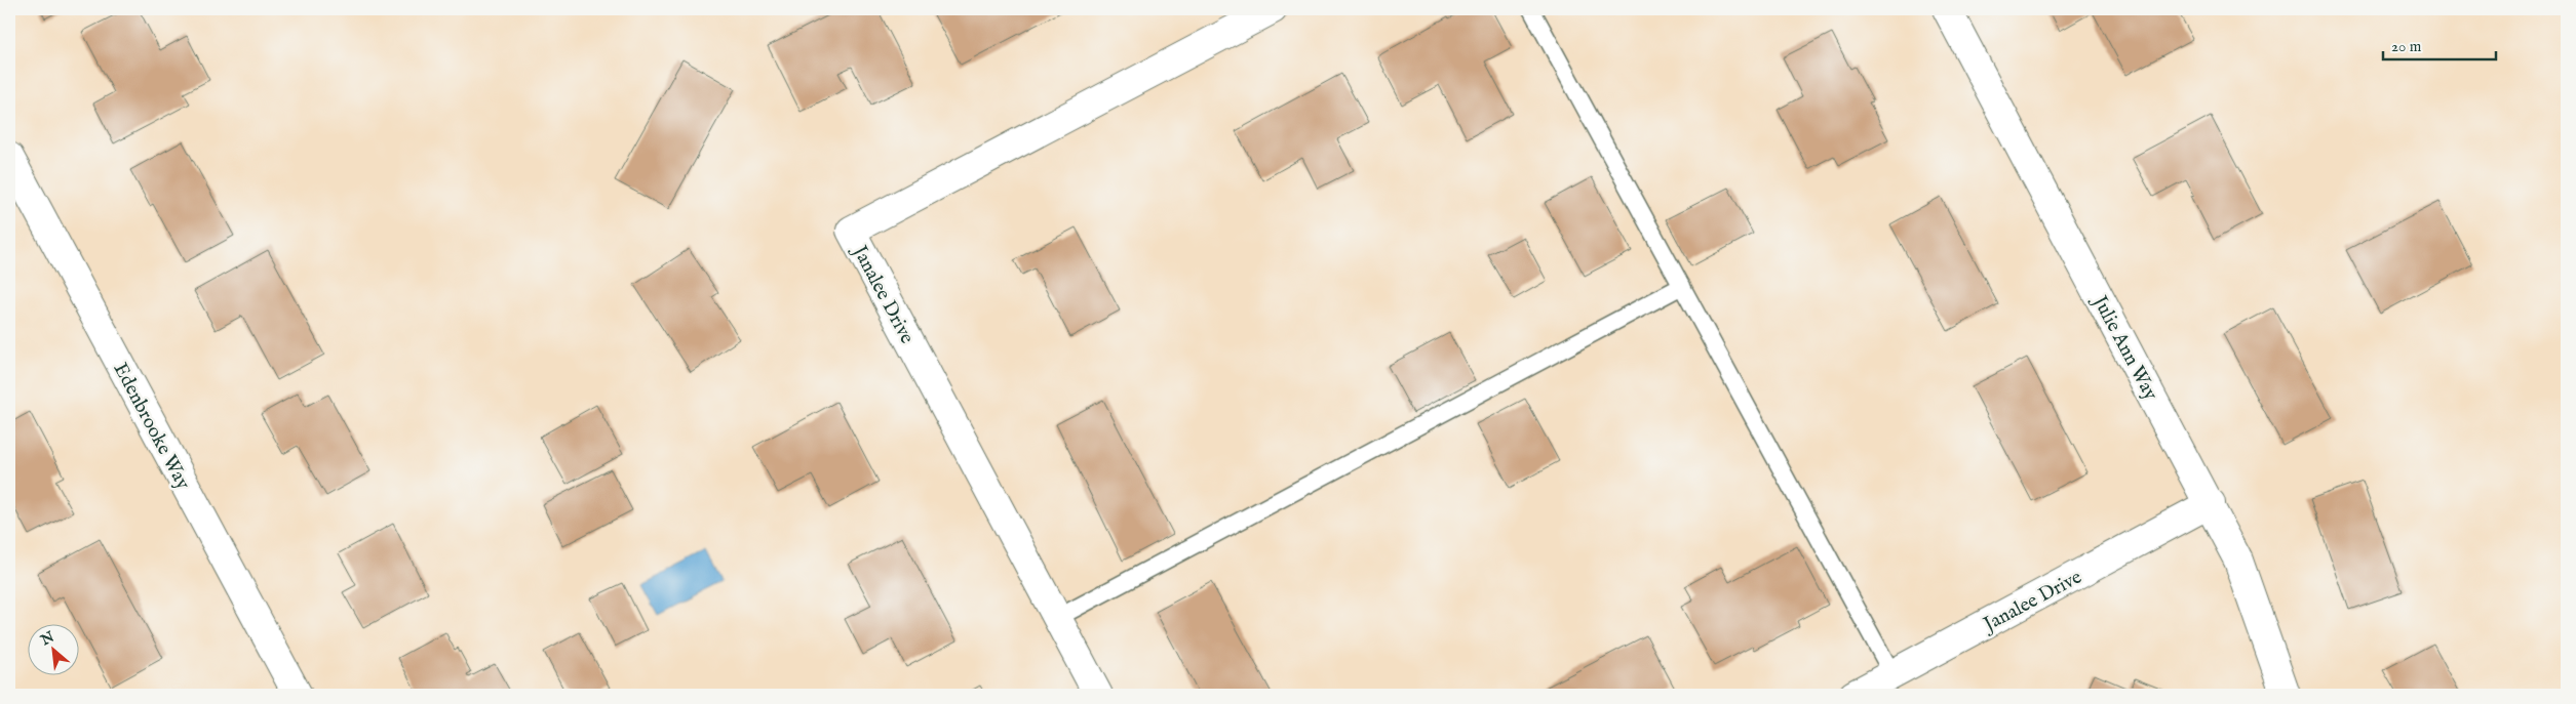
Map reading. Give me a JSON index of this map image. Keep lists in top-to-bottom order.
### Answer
{
  "streets": {
    "street": ["Janalee Drive", "Julie Ann Way", "Edenbrooke Way"]
  },
  "crossings": [
    ["Janalee Drive", "Julie Ann Way"]
  ],
  "scale_bar": "20 m",
  "north": "top left"
}
